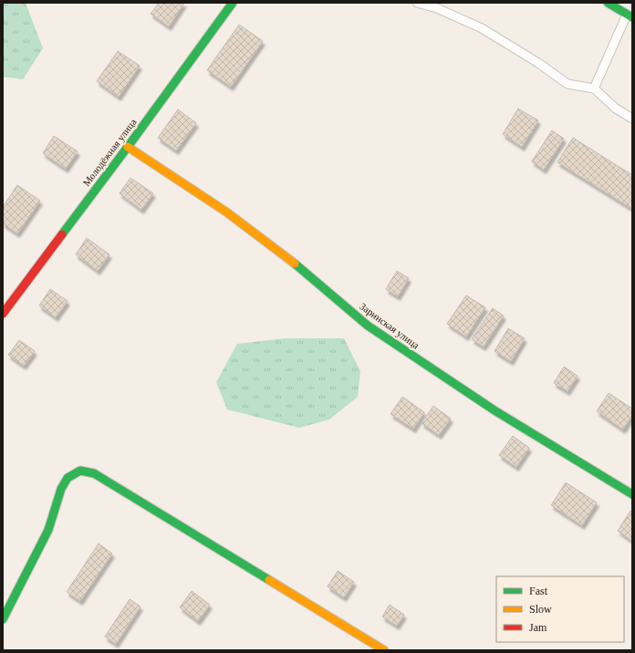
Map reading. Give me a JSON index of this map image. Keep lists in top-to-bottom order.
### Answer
{
  "streets": {
    "street": ["Молодёжная улица", "Заринская улица"]
  },
  "crossings": [
    ["Молодёжная улица", "Заринская улица"]
  ],
  "legend": ["Fast", "Slow", "Jam"]
}
